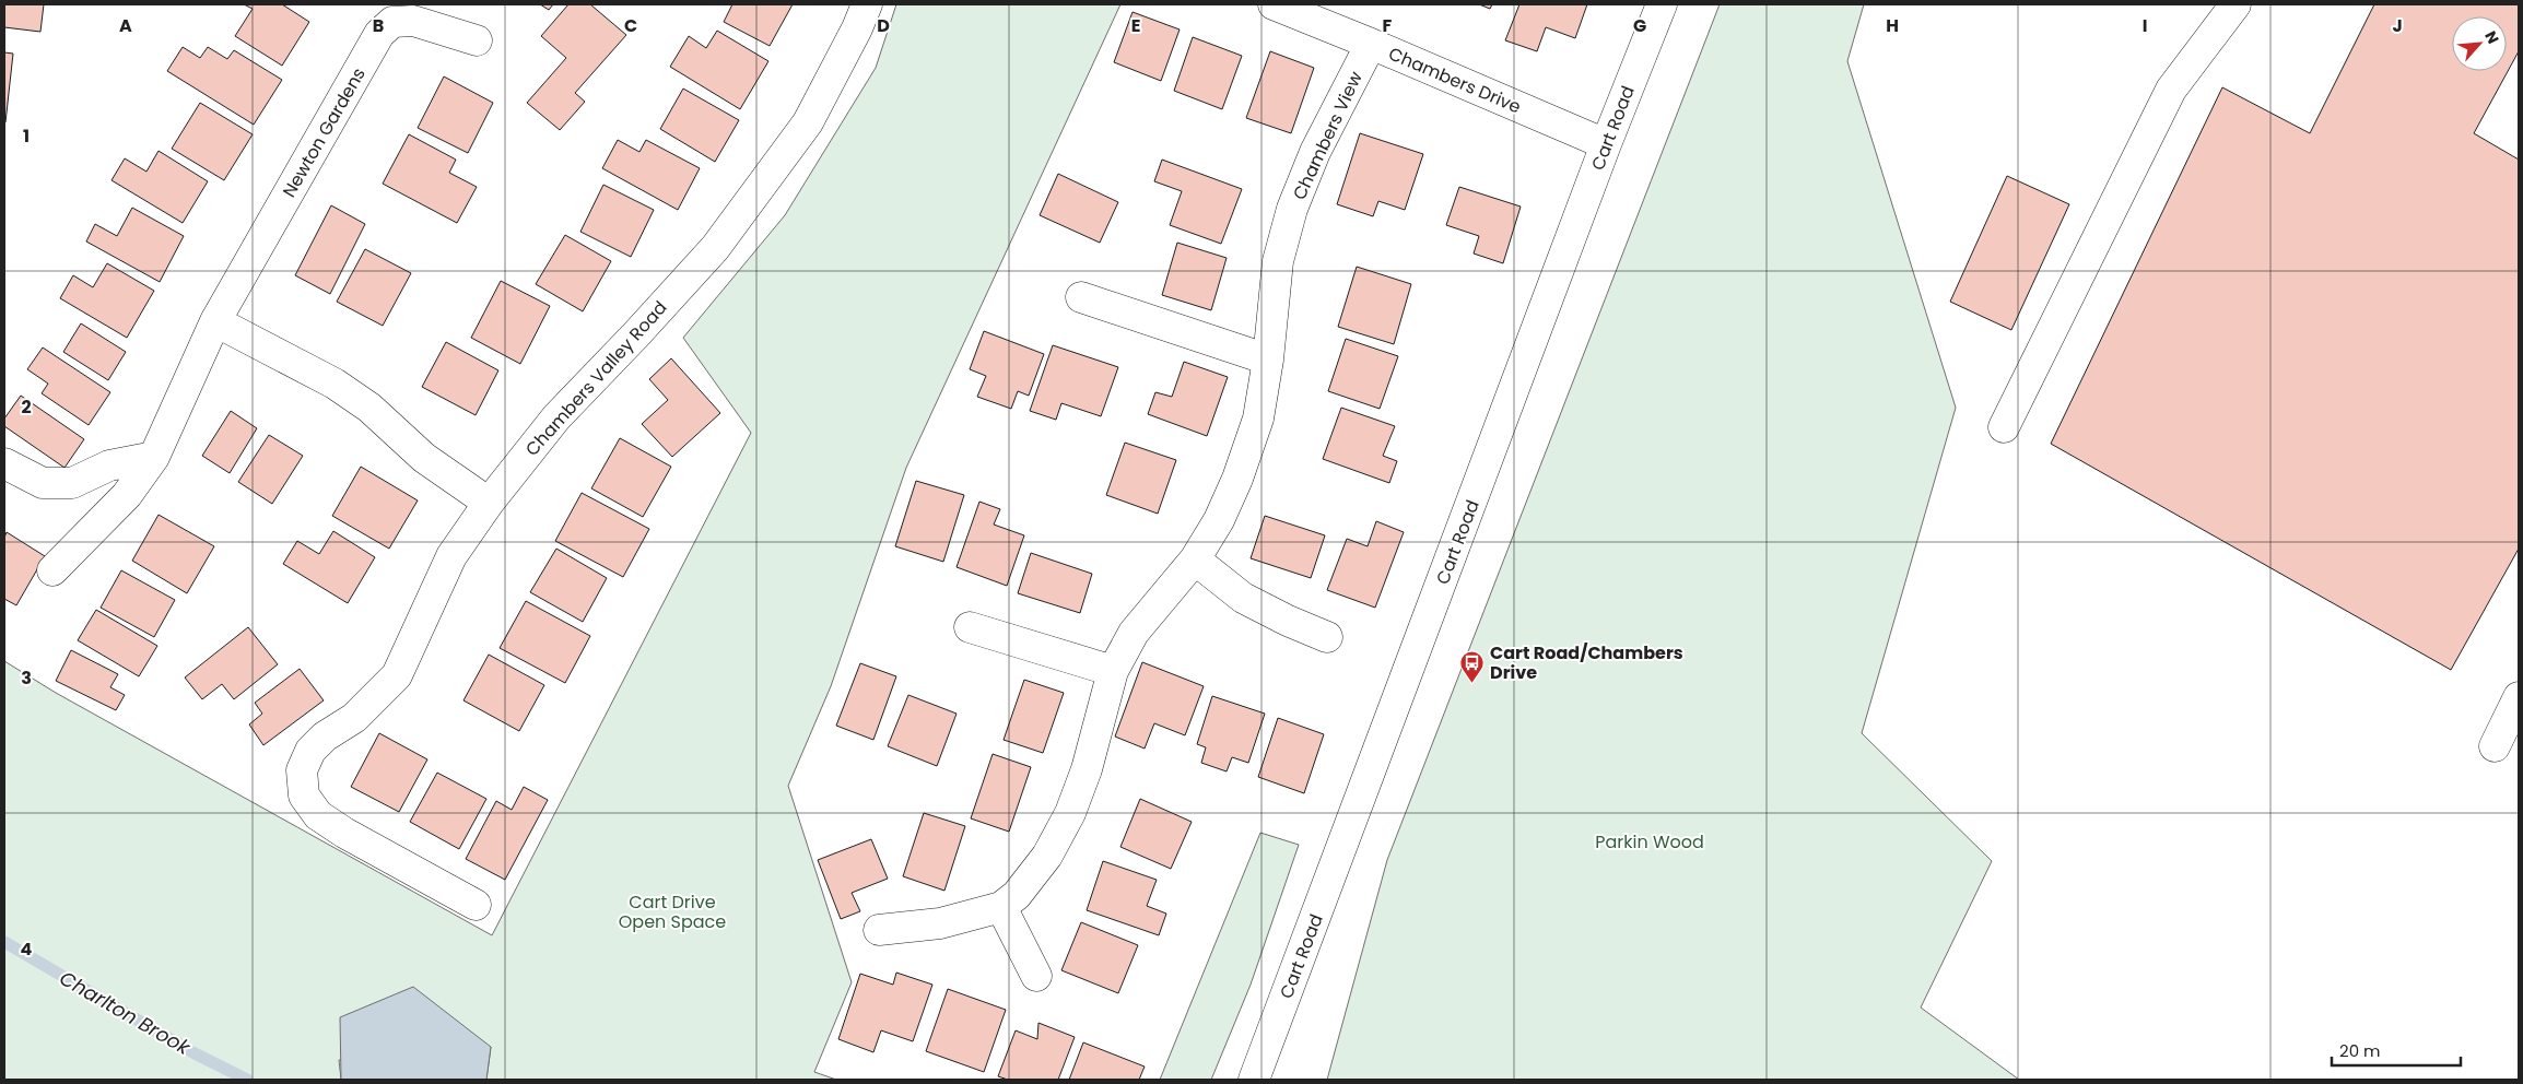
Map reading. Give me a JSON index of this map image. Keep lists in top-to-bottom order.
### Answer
{
  "streets": {
    "street": [
      "Chambers Drive",
      "Cart Road",
      "Newton Gardens",
      "Chambers View",
      "Chambers Valley Road"
    ]
  },
  "crossings": [
    ["Chambers Drive", "Cart Road"],
    ["Chambers Drive", "Chambers View"]
  ],
  "water": ["Charlton Brook"],
  "parks": ["Parkin Wood", "Cart Drive Open Space"],
  "places": {
    "bus stop": ["Cart Road/Chambers Drive"]
  },
  "scale_bar": "20 m",
  "north": "top right",
  "grid": {
    "columns": [
      "A",
      "B",
      "C",
      "D",
      "E",
      "F",
      "G",
      "H",
      "I",
      "J"
    ],
    "rows": [
      "1",
      "2",
      "3",
      "4"
    ]
  }
}
